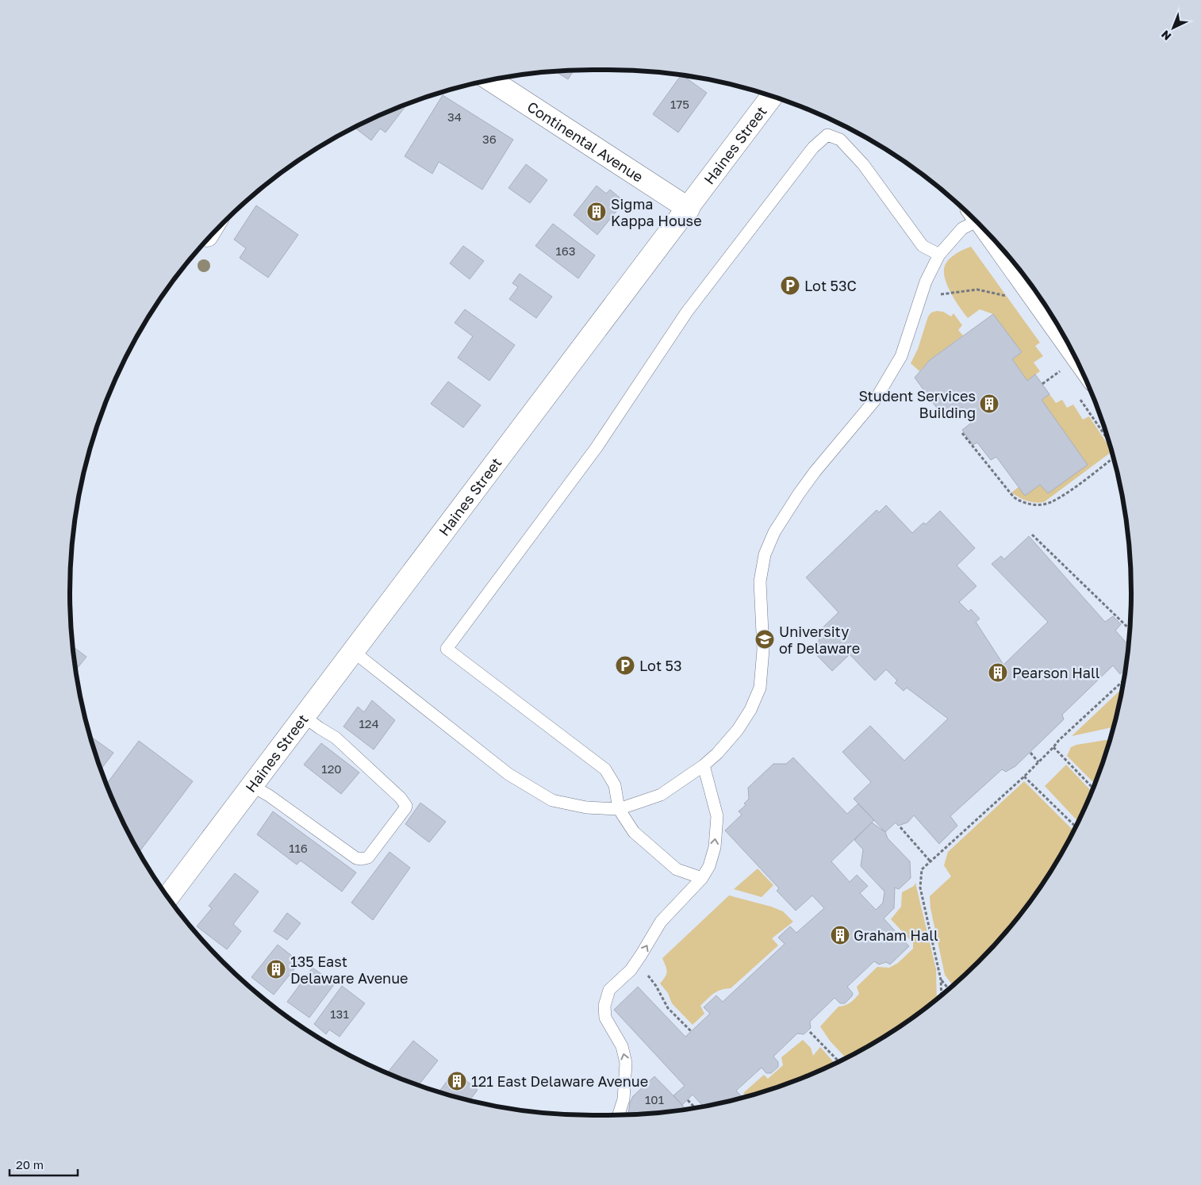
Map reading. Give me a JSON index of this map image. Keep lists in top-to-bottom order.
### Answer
{
  "streets": {
    "street": ["Continental Avenue", "Haines Street"]
  },
  "crossings": [
    ["Continental Avenue", "Haines Street"]
  ],
  "places": {
    "building": [
      "Sigma Kappa House",
      "Student Services Building",
      "Pearson Hall",
      "Graham Hall",
      "135 East Delaware Avenue",
      "121 East Delaware Avenue"
    ],
    "parking": ["Lot 53C", "Lot 53"],
    "school or university": ["University of Delaware"]
  },
  "house_numbers": [
    "175",
    "34",
    "36",
    "163",
    "124",
    "120",
    "116",
    "131",
    "101"
  ],
  "scale_bar": "20 m",
  "north": "bottom left"
}
